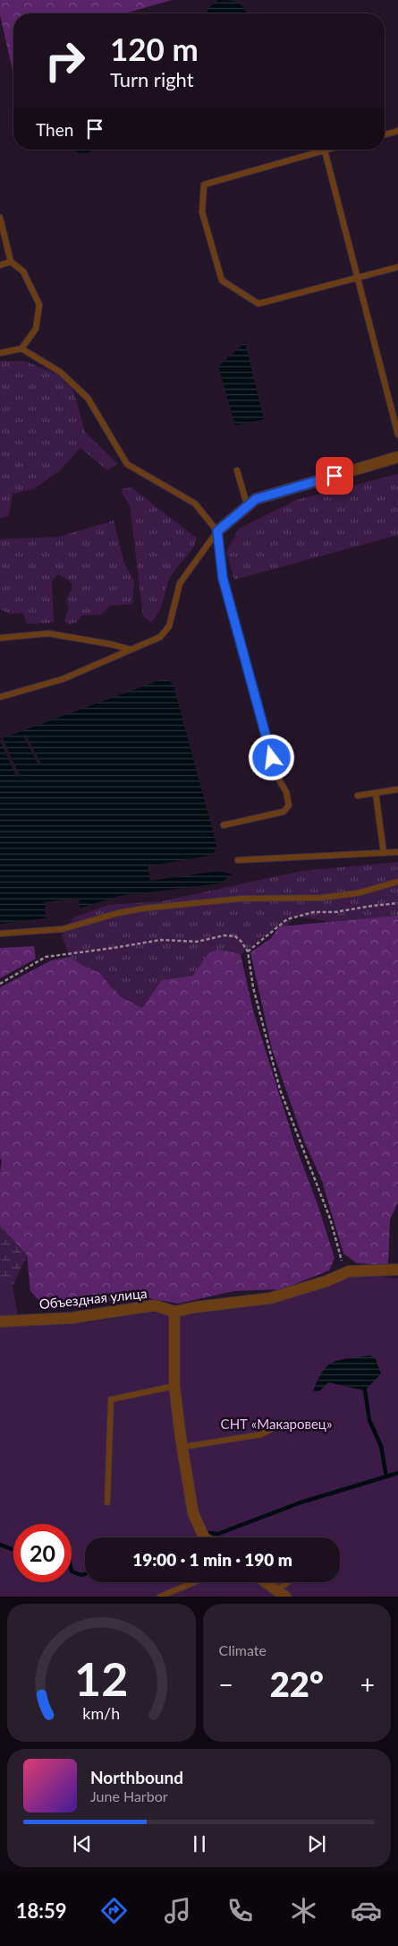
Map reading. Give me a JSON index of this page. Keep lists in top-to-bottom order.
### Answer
{
  "streets": {
    "street": ["Объездная улица"]
  },
  "parks": ["СНТ «Макаровец»"],
  "page": {
    "turn": ["120 m", "Turn right"],
    "then": "Then",
    "limit": "20",
    "trip": "19:00 · 1 min · 190 m",
    "tile": "Climate",
    "heat": ["−", "22°", "+"],
    "song": ["Northbound", "June Harbor"],
    "tabs": "18:59",
    "gauge": ["12", "km/h"]
  }
}
